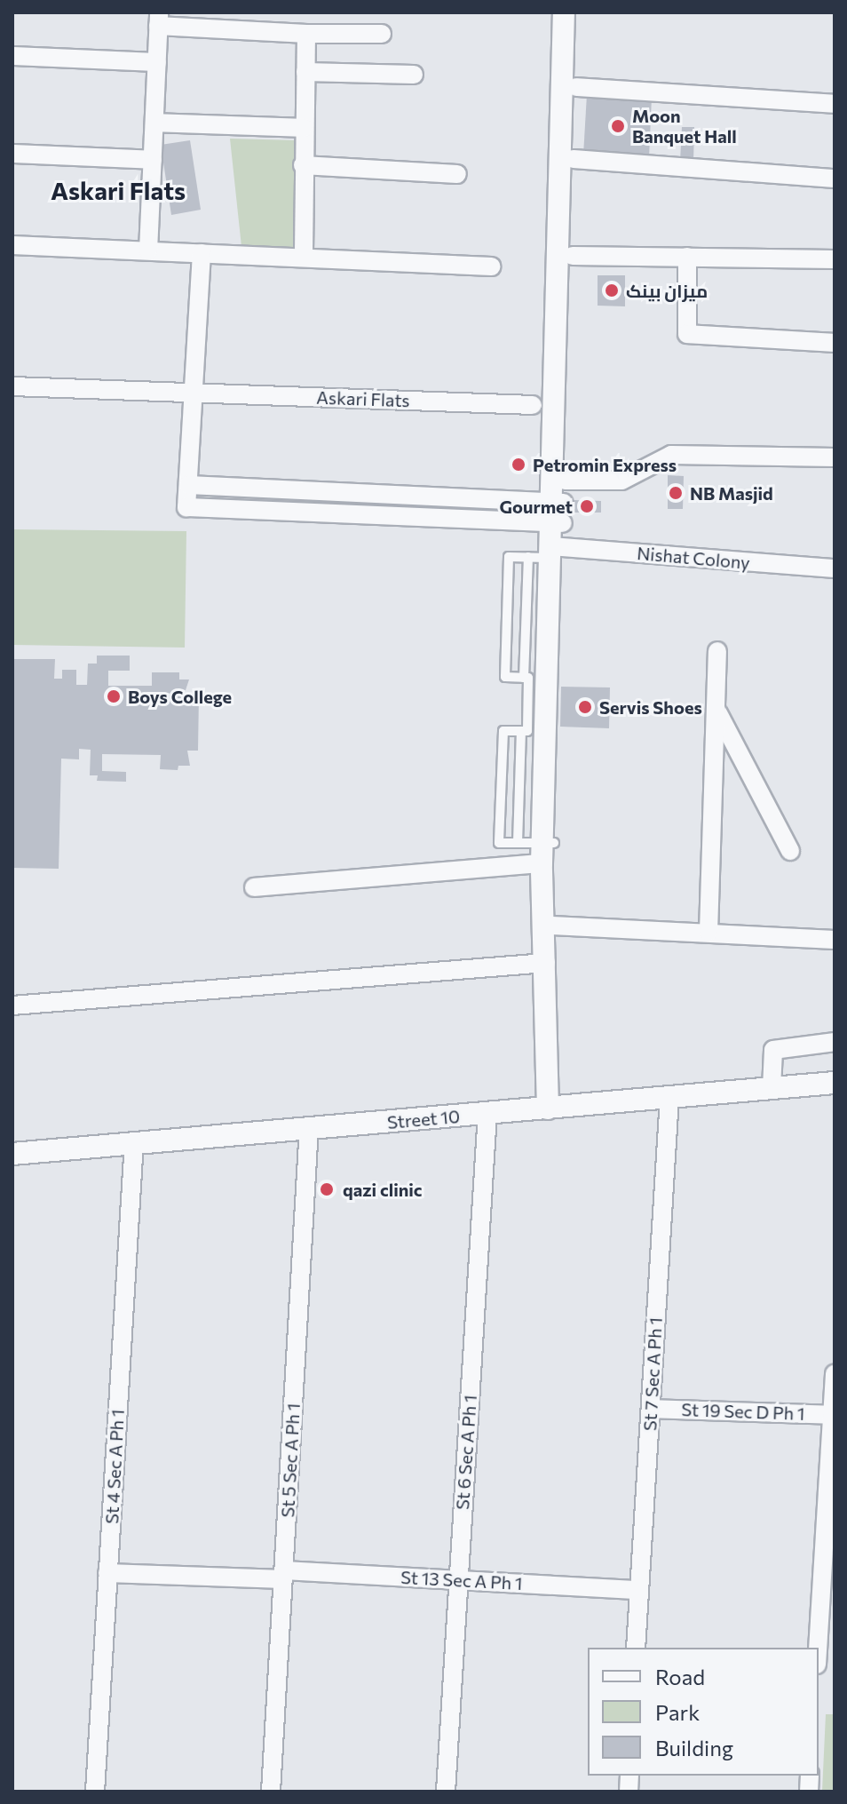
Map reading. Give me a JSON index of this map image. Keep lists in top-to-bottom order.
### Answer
{
  "streets": {
    "street": [
      "Askari Flats",
      "Nishat Colony",
      "Street 10",
      "St 7 Sec A Ph 1",
      "St 19 Sec D Ph 1",
      "St 6 Sec A Ph 1",
      "St 5 Sec A Ph 1",
      "St 4 Sec A Ph 1",
      "St 13 Sec A Ph 1"
    ]
  },
  "crossings": [
    ["Street 10", "St 7 Sec A Ph 1"],
    ["Street 10", "St 6 Sec A Ph 1"],
    ["Street 10", "St 5 Sec A Ph 1"],
    ["Street 10", "St 4 Sec A Ph 1"],
    ["St 7 Sec A Ph 1", "St 19 Sec D Ph 1"],
    ["St 7 Sec A Ph 1", "St 13 Sec A Ph 1"],
    ["St 6 Sec A Ph 1", "St 13 Sec A Ph 1"],
    ["St 5 Sec A Ph 1", "St 13 Sec A Ph 1"],
    ["St 4 Sec A Ph 1", "St 13 Sec A Ph 1"]
  ],
  "districts": ["Askari Flats"],
  "places": [
    "Moon Banquet Hall",
    "میزان بینک",
    "Petromin Express",
    "NB Masjid",
    "Gourmet",
    "Boys College",
    "Servis Shoes",
    "qazi clinic"
  ],
  "legend": ["Road", "Park", "Building"]
}
